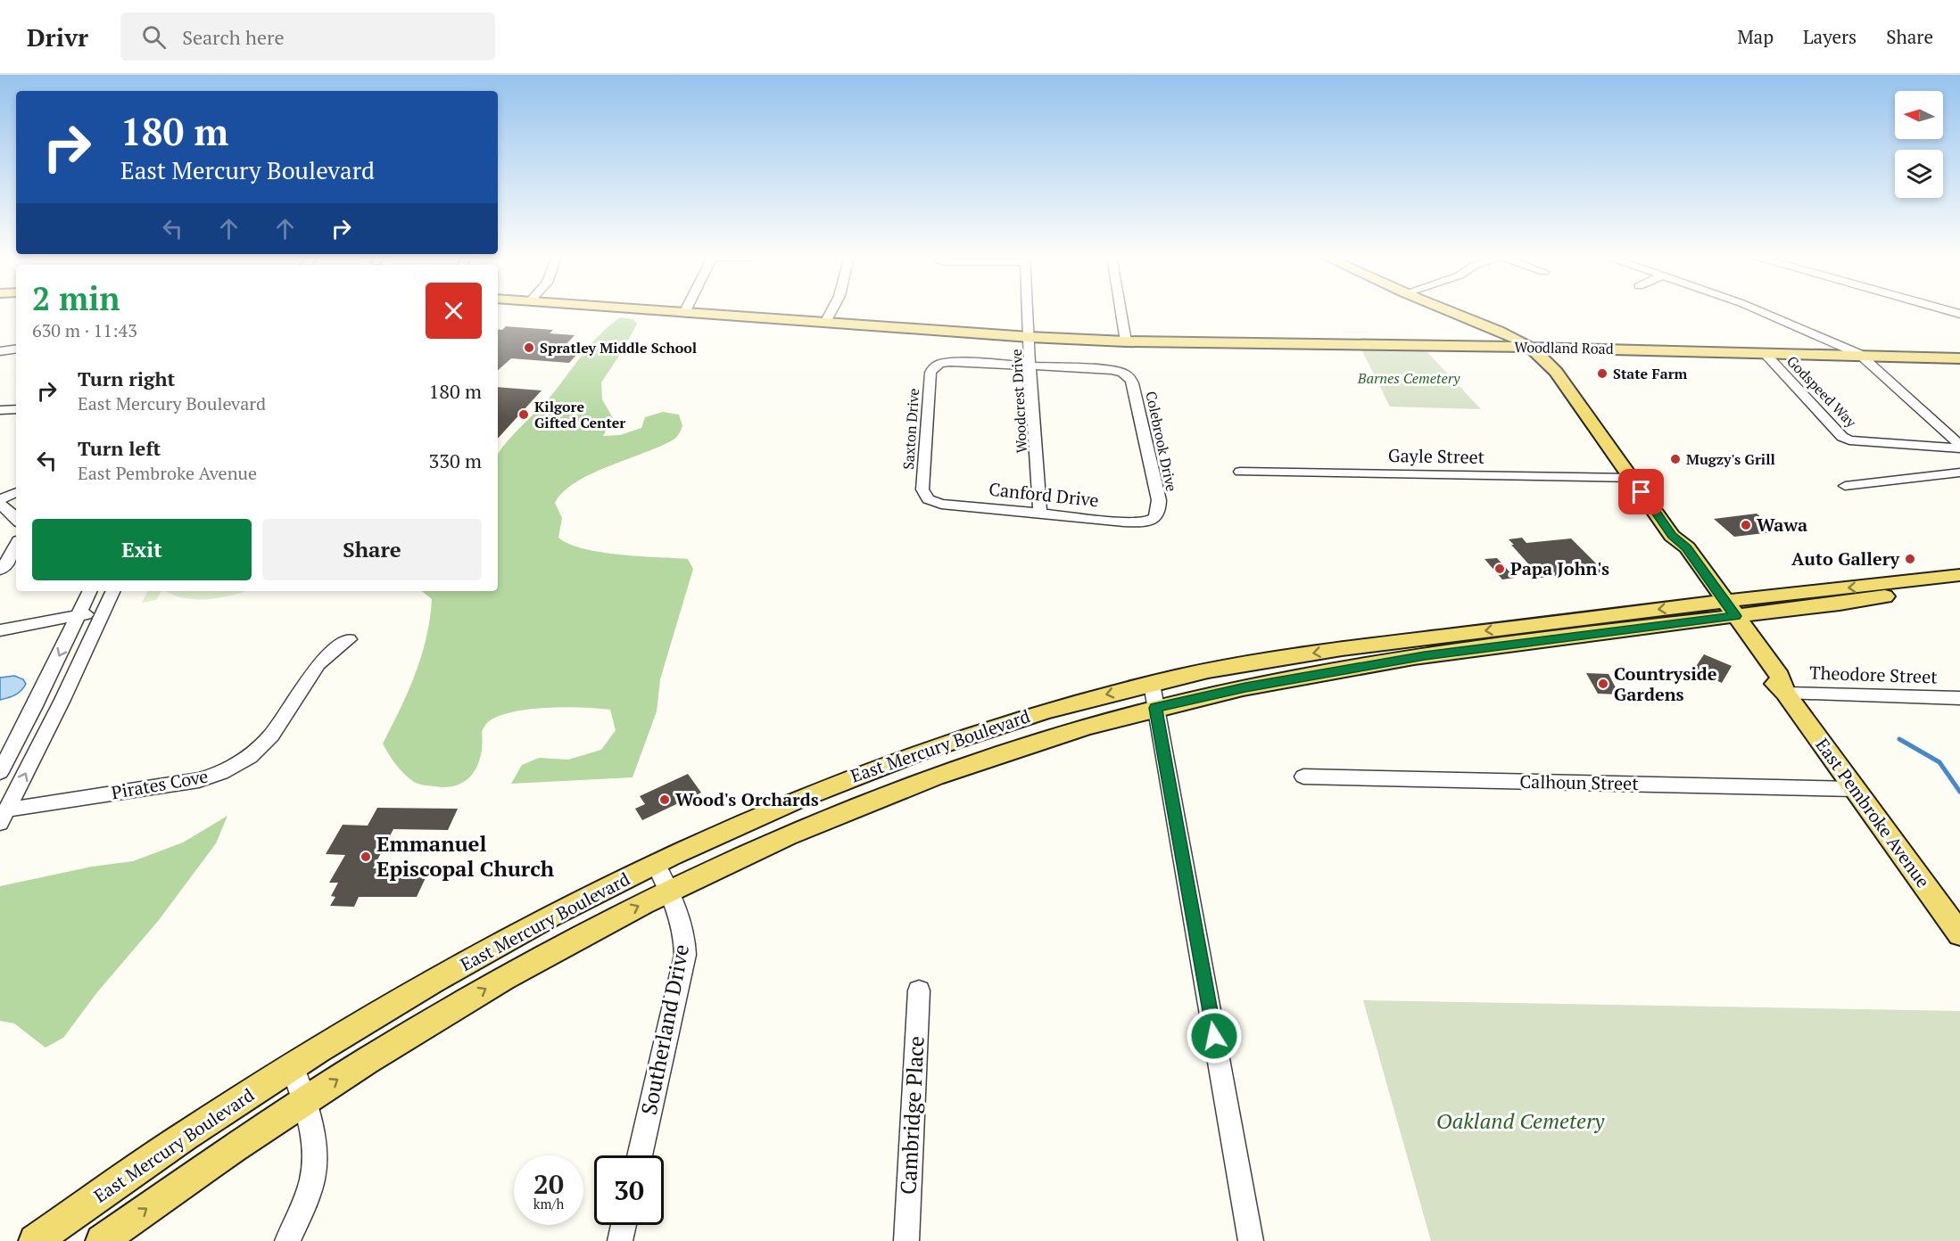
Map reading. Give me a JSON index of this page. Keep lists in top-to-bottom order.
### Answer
{
  "streets": {
    "main road": ["Woodland Road", "East Mercury Boulevard", "East Pembroke Avenue"],
    "street": [
      "Godspeed Way",
      "Woodcrest Drive",
      "Saxton Drive",
      "Colebrook Drive",
      "Gayle Street",
      "Canford Drive",
      "Theodore Street",
      "Calhoun Street",
      "Pirates Cove",
      "Southerland Drive",
      "Cambridge Place"
    ]
  },
  "crossings": [
    ["Woodland Road", "Godspeed Way"],
    ["Woodland Road", "Woodcrest Drive"],
    ["Woodland Road", "East Pembroke Avenue"],
    ["Woodcrest Drive", "Saxton Drive"],
    ["Woodcrest Drive", "Colebrook Drive"],
    ["Woodcrest Drive", "Canford Drive"],
    ["Saxton Drive", "Colebrook Drive"],
    ["Saxton Drive", "Canford Drive"],
    ["Colebrook Drive", "Canford Drive"],
    ["Gayle Street", "East Pembroke Avenue"],
    ["Theodore Street", "East Pembroke Avenue"],
    ["East Mercury Boulevard", "East Pembroke Avenue"],
    ["East Mercury Boulevard", "Southerland Drive"],
    ["Calhoun Street", "East Pembroke Avenue"]
  ],
  "parks": ["Barnes Cemetery", "Oakland Cemetery"],
  "places": [
    "Spratley Middle School",
    "State Farm",
    "Kilgore Gifted Center",
    "Mugzy's Grill",
    "Wawa",
    "Auto Gallery",
    "Papa John's",
    "Countryside Gardens",
    "Wood's Orchards",
    "Emmanuel Episcopal Church"
  ],
  "north": "left",
  "page": {
    "header": "Drivr",
    "search": "Search here",
    "nav": ["Map", "Layers", "Share"],
    "turn": ["180 m", "East Mercury Boulevard"],
    "heading": ["2 min", "630 m · 11:43"],
    "list": [
      {
        "name": "Turn right",
        "note": "East Mercury Boulevard",
        "value": "180 m"
      },
      {
        "name": "Turn left",
        "note": "East Pembroke Avenue",
        "value": "330 m"
      }
    ],
    "buttons": ["Exit", "Share"],
    "speed": "20 km/h",
    "limit": "30"
  }
}
